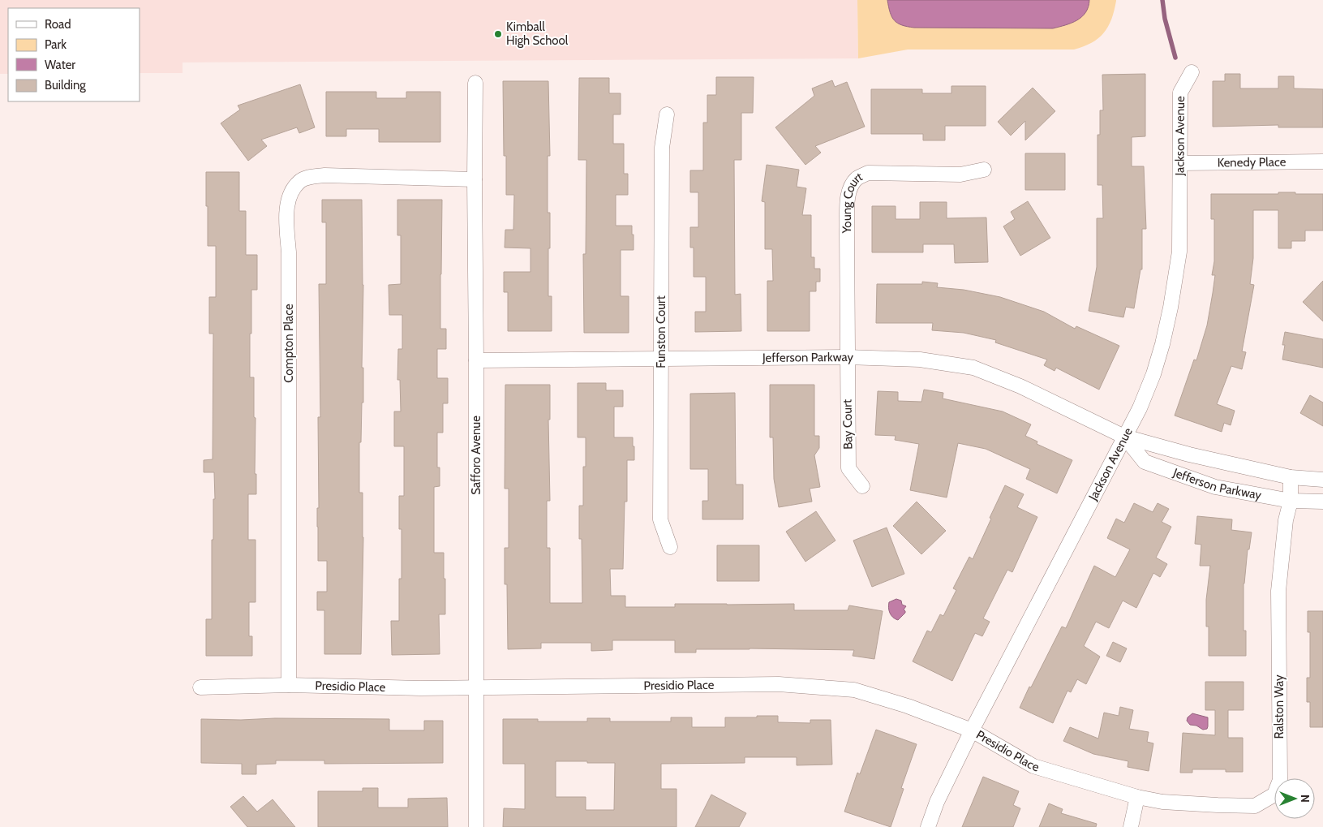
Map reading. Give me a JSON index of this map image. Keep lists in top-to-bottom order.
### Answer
{
  "streets": {
    "street": [
      "Jackson Avenue",
      "Kenedy Place",
      "Young Court",
      "Funston Court",
      "Compton Place",
      "Jefferson Parkway",
      "Bay Court",
      "Safforo Avenue",
      "Presidio Place",
      "Ralston Way"
    ]
  },
  "crossings": [
    ["Jackson Avenue", "Kenedy Place"],
    ["Jackson Avenue", "Jefferson Parkway"],
    ["Jackson Avenue", "Presidio Place"],
    ["Young Court", "Jefferson Parkway"],
    ["Young Court", "Bay Court"],
    ["Funston Court", "Jefferson Parkway"],
    ["Compton Place", "Safforo Avenue"],
    ["Compton Place", "Presidio Place"],
    ["Jefferson Parkway", "Bay Court"],
    ["Jefferson Parkway", "Safforo Avenue"],
    ["Jefferson Parkway", "Ralston Way"],
    ["Safforo Avenue", "Presidio Place"],
    ["Presidio Place", "Ralston Way"]
  ],
  "places": ["Kimball High School"],
  "legend": [
    "Road",
    "Park",
    "Water",
    "Building"
  ],
  "north": "right"
}
